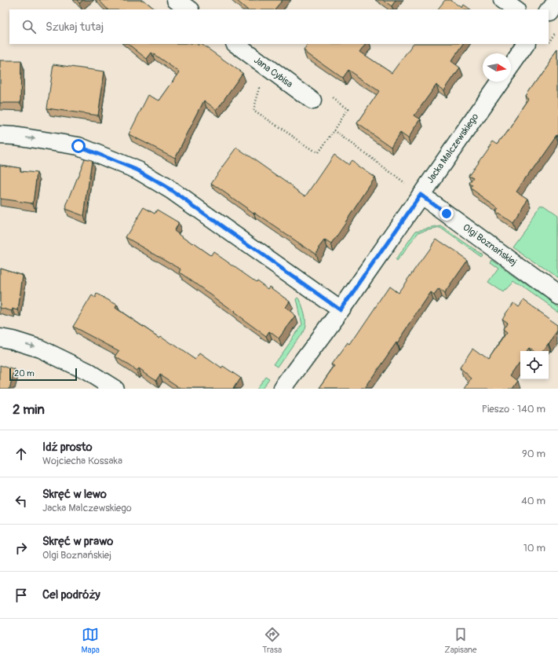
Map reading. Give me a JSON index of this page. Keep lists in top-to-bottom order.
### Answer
{
  "streets": {
    "street": ["Jana Cybisa", "Jacka Malczewskiego", "Olgi Boznańskiej"]
  },
  "crossings": [
    ["Jacka Malczewskiego", "Olgi Boznańskiej"]
  ],
  "scale_bar": "20 m",
  "north": "right",
  "page": {
    "search": "Szukaj tutaj",
    "scale": "20 m",
    "heading": ["2 min", "Pieszo · 140 m"],
    "list": [
      ["Idź prosto", "Wojciecha Kossaka", "90 m"],
      ["Skręć w lewo", "Jacka Malczewskiego", "40 m"],
      ["Skręć w prawo", "Olgi Boznańskiej", "10 m"],
      "Cel podróży"
    ],
    "nav": ["Mapa", "Trasa", "Zapisane"]
  }
}
